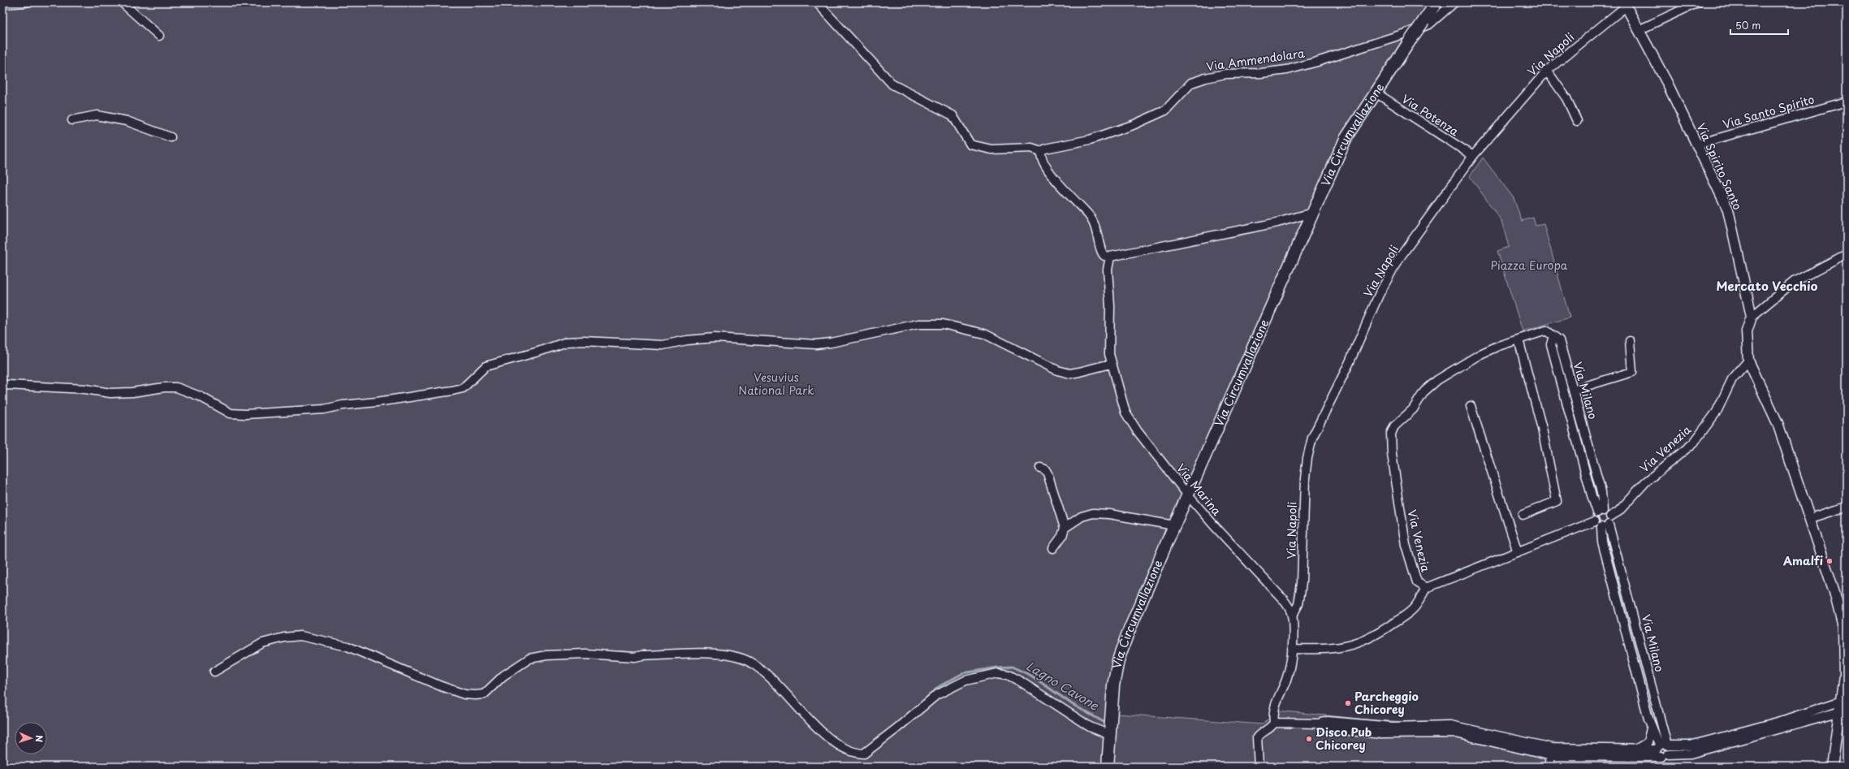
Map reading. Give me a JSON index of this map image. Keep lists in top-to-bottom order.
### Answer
{
  "streets": {
    "main road": ["Via Circumvallazione"],
    "street": [
      "Via Napoli",
      "Via Ammendolara",
      "Via Santo Spirito",
      "Via Potenza",
      "Via Spirito Santo",
      "Via Milano",
      "Via Venezia",
      "Via Marina"
    ]
  },
  "crossings": [
    ["Via Napoli", "Via Potenza"],
    ["Via Napoli", "Via Spirito Santo"],
    ["Via Napoli", "Via Marina"],
    ["Via Santo Spirito", "Via Spirito Santo"],
    ["Via Potenza", "Via Circumvallazione"],
    ["Via Circumvallazione", "Via Marina"],
    ["Via Spirito Santo", "Via Venezia"],
    ["Via Milano", "Via Venezia"]
  ],
  "districts": ["Mercato Vecchio"],
  "water": ["Lagno Cavone"],
  "parks": ["Piazza Europa", "Vesuvius National Park"],
  "places": ["Amalfi", "Parcheggio Chicorey", "Disco Pub Chicorey"],
  "scale_bar": "50 m",
  "north": "right"
}
